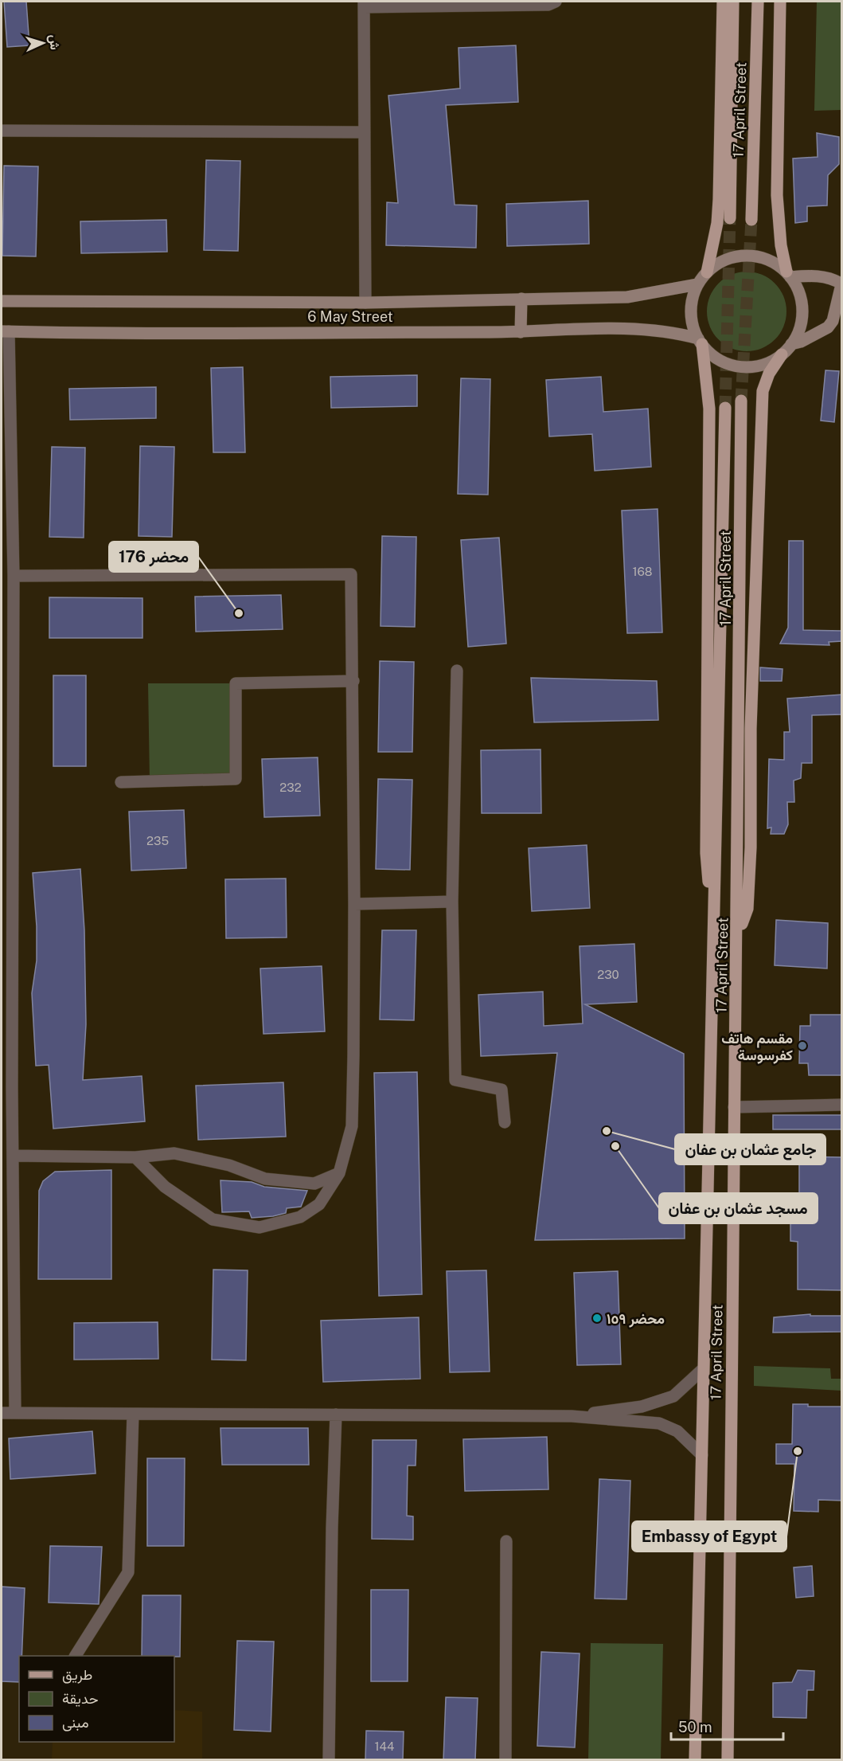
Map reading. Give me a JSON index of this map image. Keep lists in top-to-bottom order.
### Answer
{
  "streets": {
    "main road": ["17 April Street", "6 May Street"]
  },
  "places": [
    "محضر 176",
    "مقسم هاتف كفرسوسة",
    "جامع عثمان بن عفان",
    "مسجد عثمان بن عفان",
    "محضر ١٥٩",
    "Embassy of Egypt"
  ],
  "house_numbers": [
    "168",
    "232",
    "235",
    "230",
    "144"
  ],
  "legend": ["طريق", "حديقة", "مبنى"],
  "scale_bar": "50 m",
  "north": "right"
}
